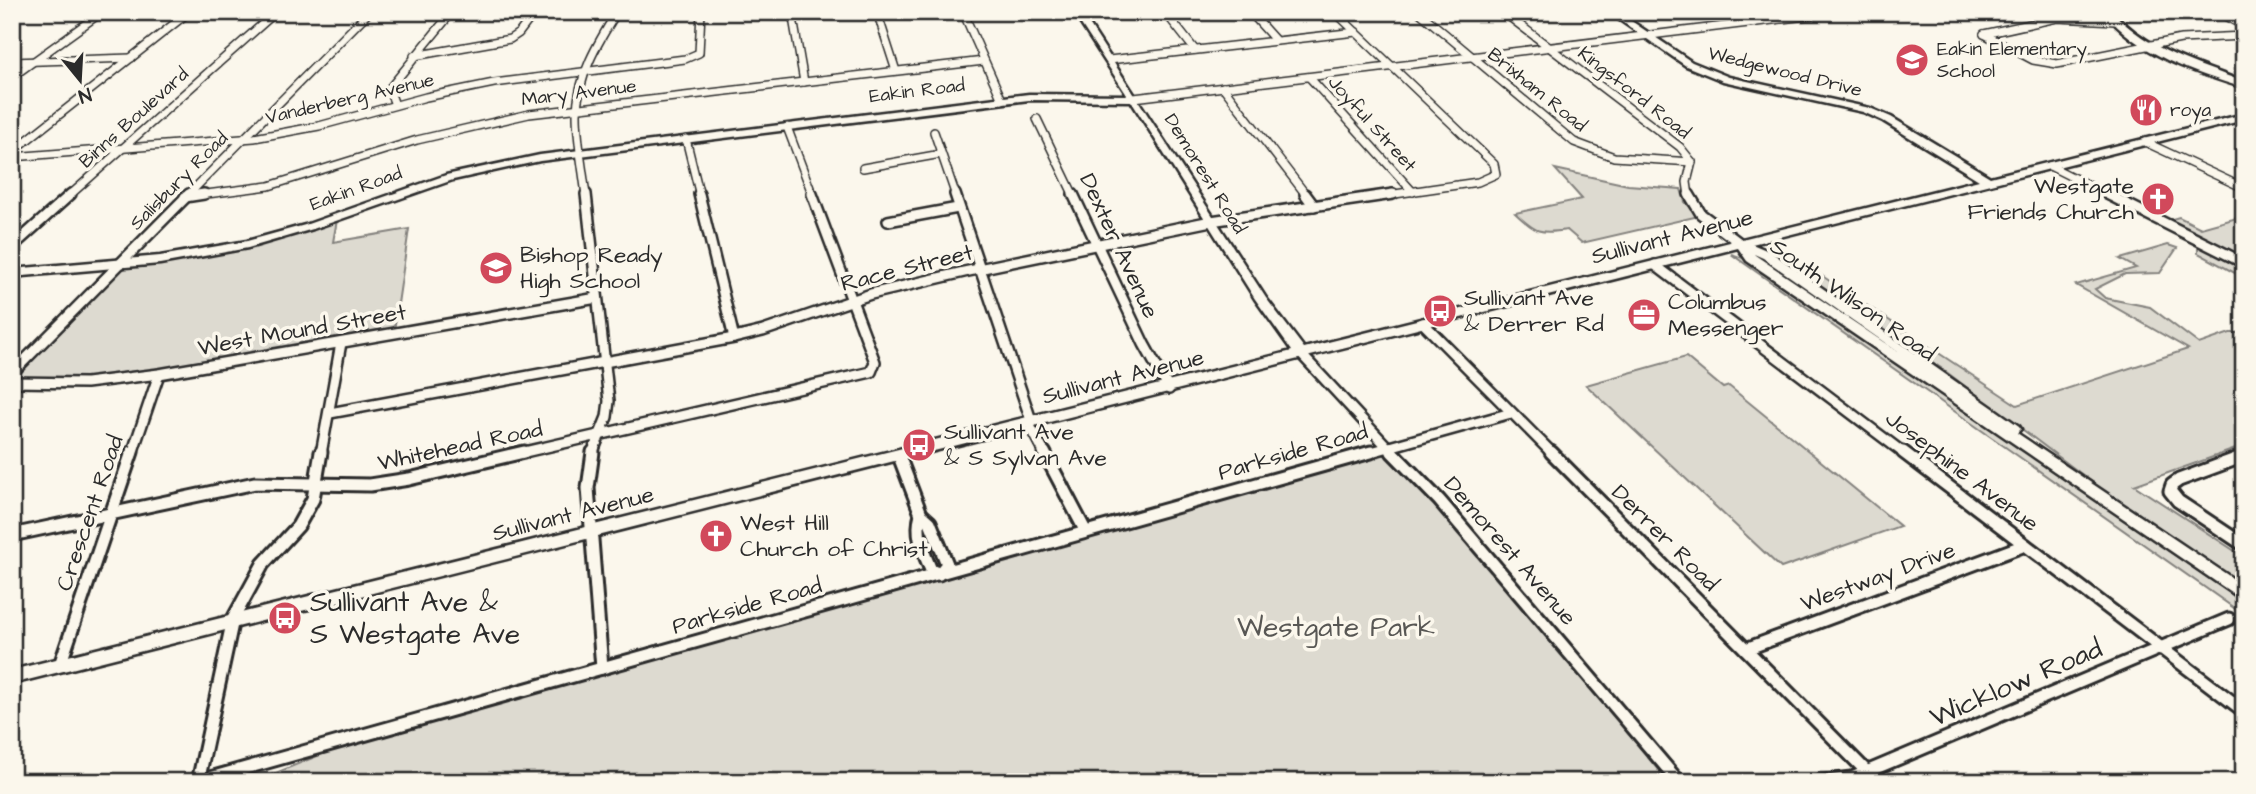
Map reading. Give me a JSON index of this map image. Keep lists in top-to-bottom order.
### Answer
{
  "streets": {
    "street": [
      "Wedgewood Drive",
      "Brixham Road",
      "Eakin Road",
      "Mary Avenue",
      "Kingsford Road",
      "Vanderberg Avenue",
      "Binns Boulevard",
      "Joyful Street",
      "Demorest Road",
      "Salisbury Road",
      "Sullivant Avenue",
      "Dexter Avenue",
      "Race Street",
      "South Wilson Road",
      "West Mound Street",
      "Whitehead Road",
      "Parkside Road",
      "Josephine Avenue",
      "Crescent Road",
      "Derrer Road",
      "Demorest Avenue",
      "Westway Drive",
      "Wicklow Road"
    ]
  },
  "crossings": [
    ["Wedgewood Drive", "Eakin Road"],
    ["Wedgewood Drive", "Sullivant Avenue"],
    ["Brixham Road", "Eakin Road"],
    ["Brixham Road", "Kingsford Road"],
    ["Eakin Road", "Kingsford Road"],
    ["Eakin Road", "Joyful Street"],
    ["Eakin Road", "Demorest Road"],
    ["Eakin Road", "Salisbury Road"],
    ["Eakin Road", "Race Street"],
    ["Mary Avenue", "Salisbury Road"],
    ["Kingsford Road", "Sullivant Avenue"],
    ["Kingsford Road", "South Wilson Road"],
    ["Vanderberg Avenue", "Binns Boulevard"],
    ["Vanderberg Avenue", "Salisbury Road"],
    ["Joyful Street", "Race Street"],
    ["Demorest Road", "Sullivant Avenue"],
    ["Demorest Road", "Race Street"],
    ["Demorest Road", "Demorest Avenue"],
    ["Sullivant Avenue", "Dexter Avenue"],
    ["Sullivant Avenue", "South Wilson Road"],
    ["Sullivant Avenue", "Josephine Avenue"],
    ["Sullivant Avenue", "Crescent Road"],
    ["Sullivant Avenue", "Derrer Road"],
    ["Sullivant Avenue", "Demorest Avenue"],
    ["Dexter Avenue", "Race Street"],
    ["Race Street", "Whitehead Road"],
    ["West Mound Street", "Crescent Road"],
    ["Whitehead Road", "Crescent Road"],
    ["Parkside Road", "Derrer Road"],
    ["Parkside Road", "Demorest Avenue"],
    ["Josephine Avenue", "Westway Drive"],
    ["Josephine Avenue", "Wicklow Road"],
    ["Derrer Road", "Westway Drive"],
    ["Derrer Road", "Wicklow Road"]
  ],
  "parks": ["Westgate Park"],
  "places": {
    "school or university": ["Eakin Elementary School", "Bishop Ready High School"],
    "restaurant": ["roya"],
    "church": ["Westgate Friends Church", "West Hill Church of Christ"],
    "bus stop": ["Sullivant Ave & Derrer Rd", "Sullivant Ave & S Sylvan Ave", "Sullivant Ave & S Westgate Ave"],
    "office": ["Columbus Messenger"]
  },
  "north": "bottom"
}
